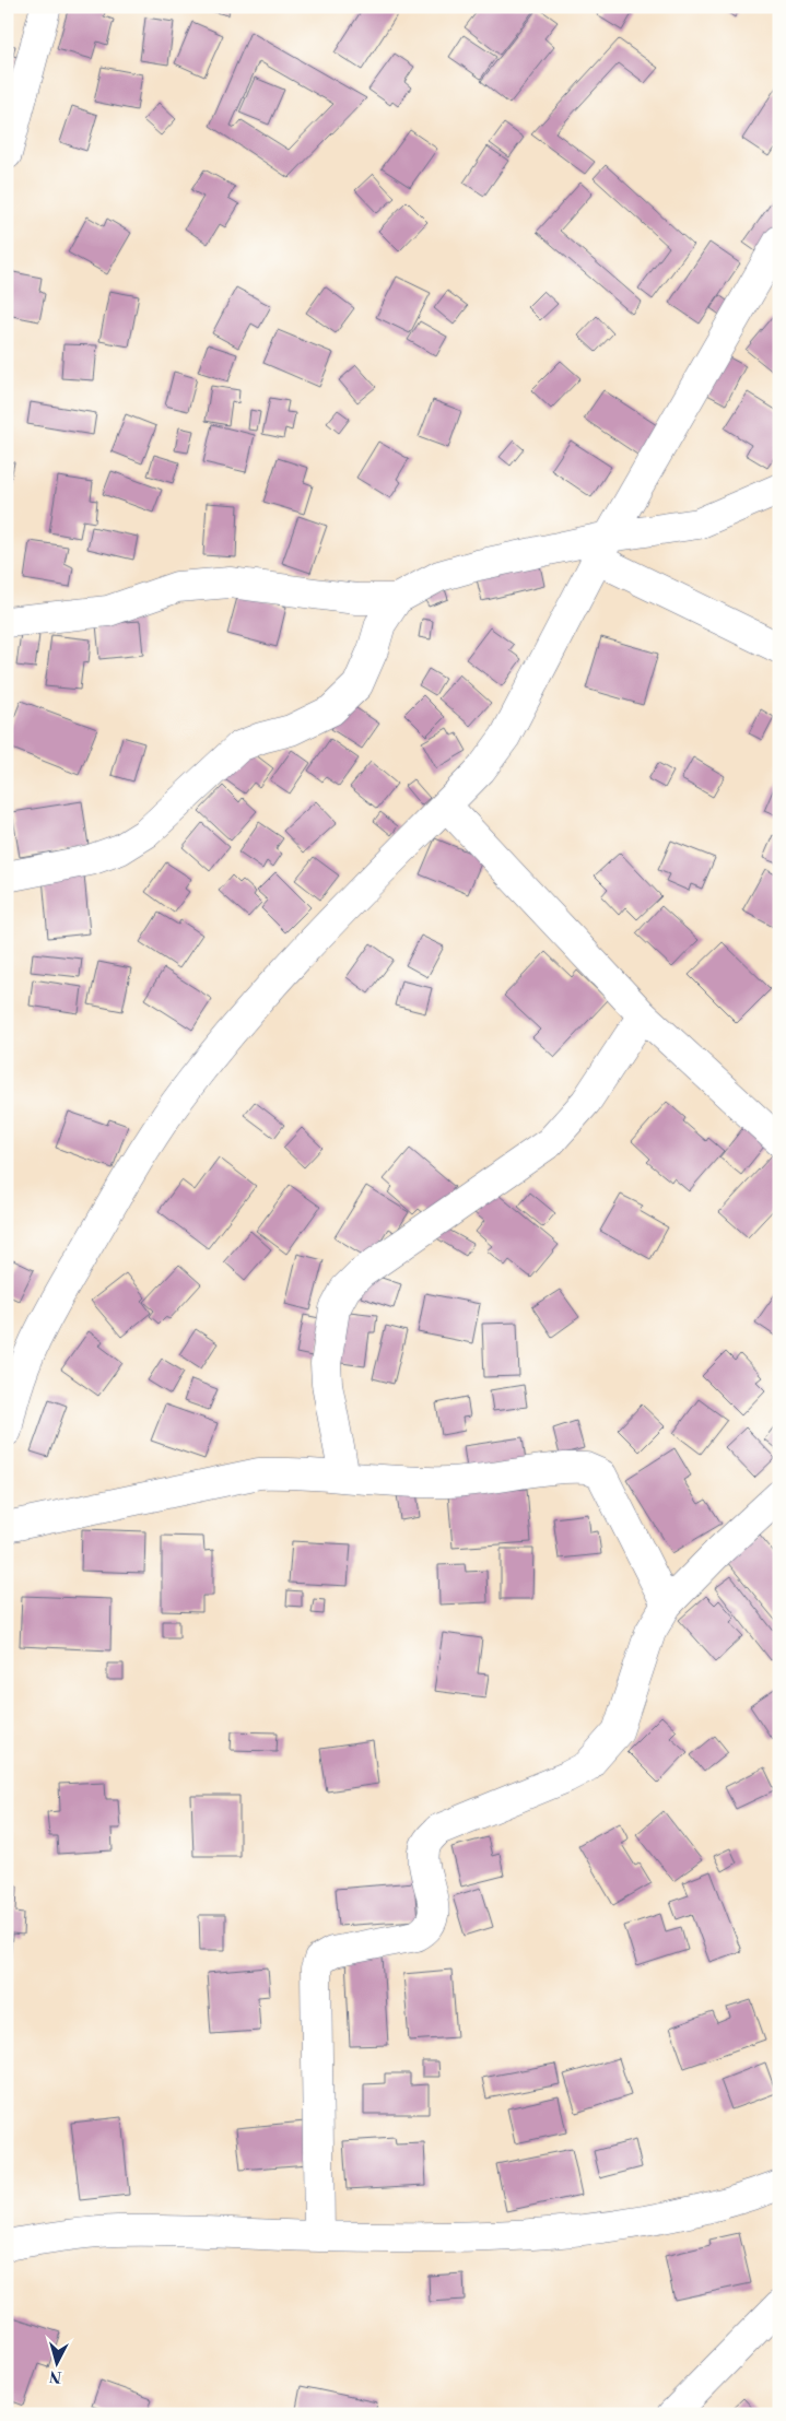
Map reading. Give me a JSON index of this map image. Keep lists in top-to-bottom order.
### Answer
{
  "north": "bottom"
}
